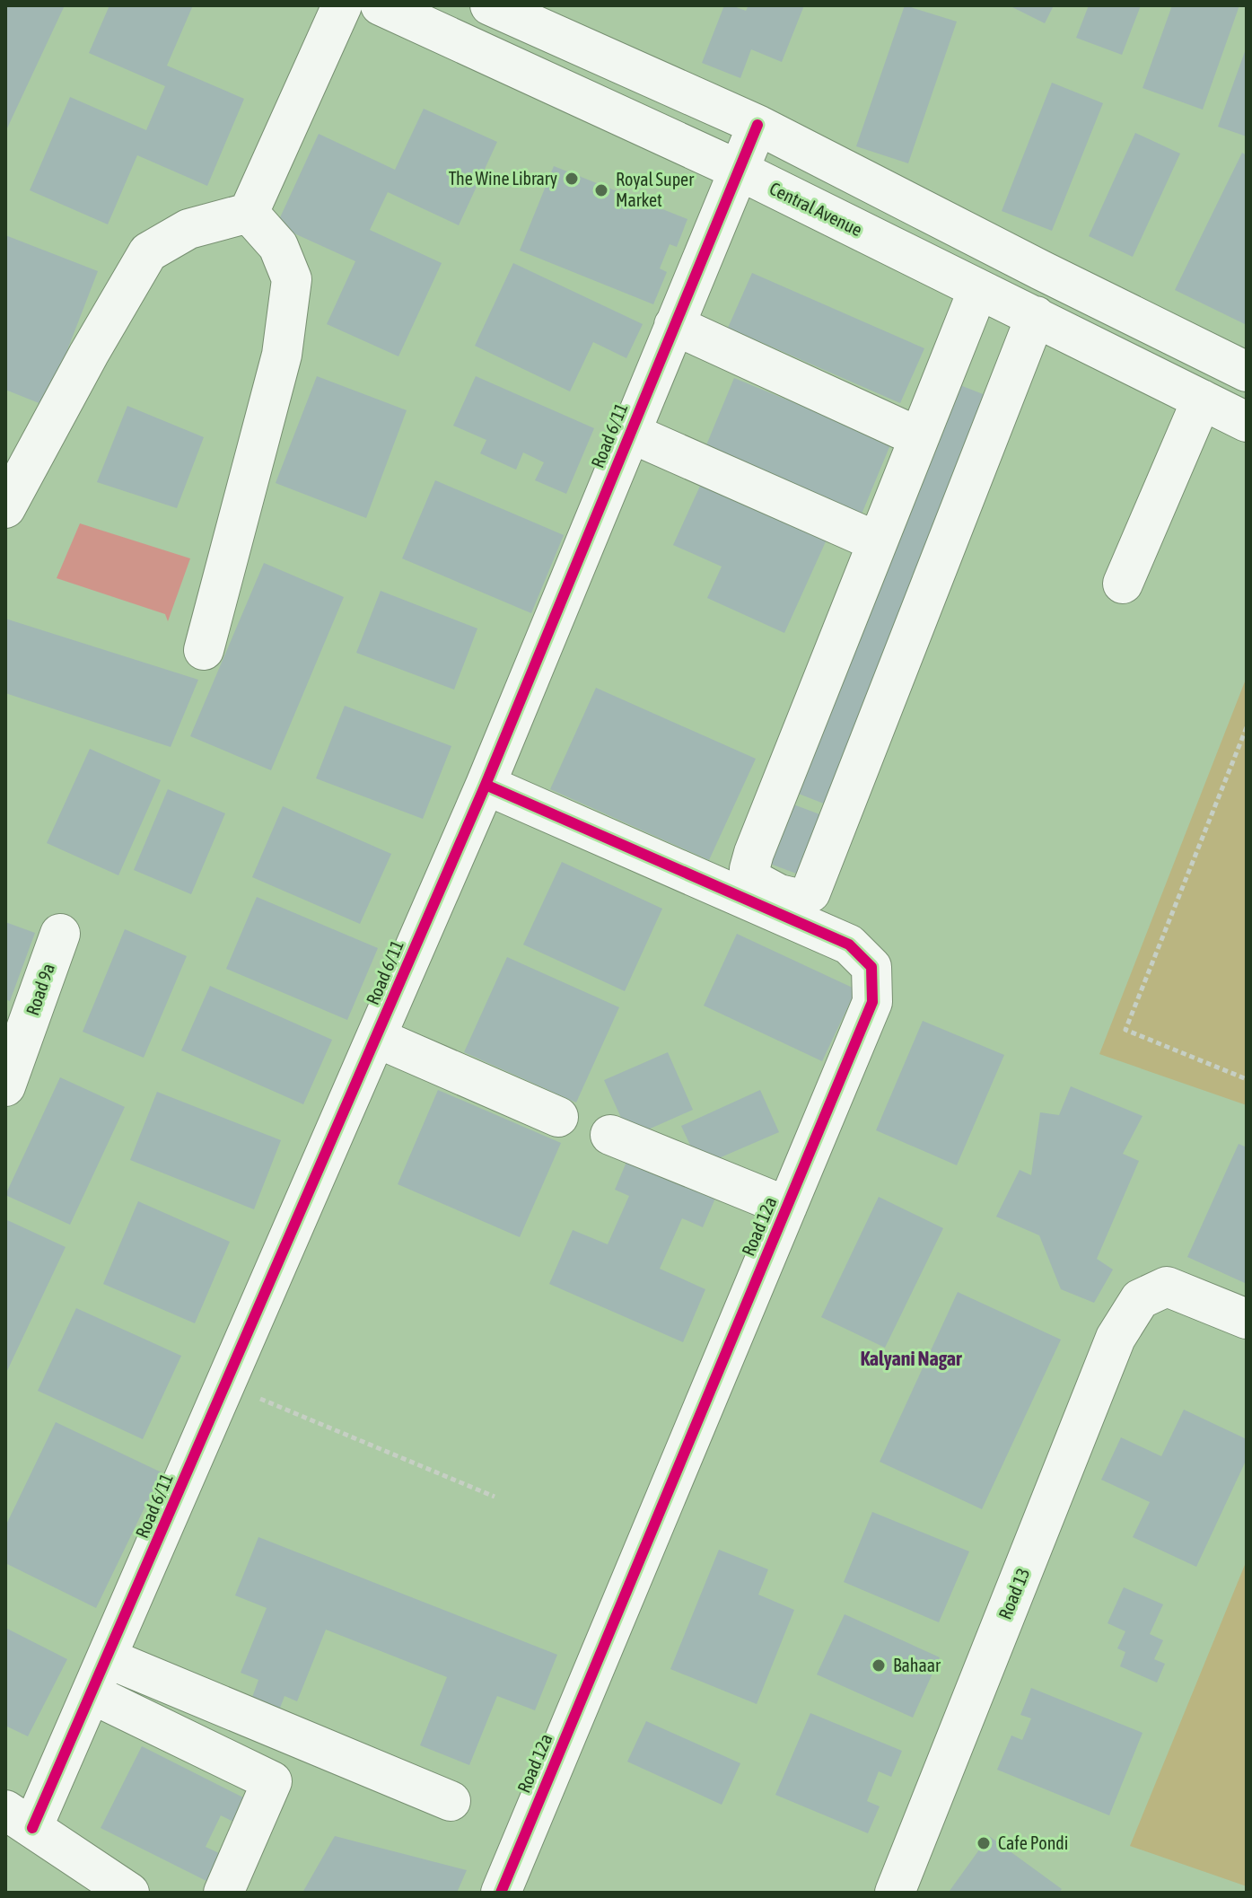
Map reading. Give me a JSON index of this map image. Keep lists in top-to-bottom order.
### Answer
{
  "streets": {
    "street": [
      "Central Avenue",
      "Road 6/11",
      "Road 9a",
      "Road 12a",
      "Road 13"
    ]
  },
  "crossings": [
    ["Central Avenue", "Road 6/11"],
    ["Road 6/11", "Road 12a"]
  ],
  "districts": ["Kalyani Nagar"],
  "places": [
    "The Wine Library",
    "Royal Super Market",
    "Bahaar",
    "Cafe Pondi"
  ]
}
